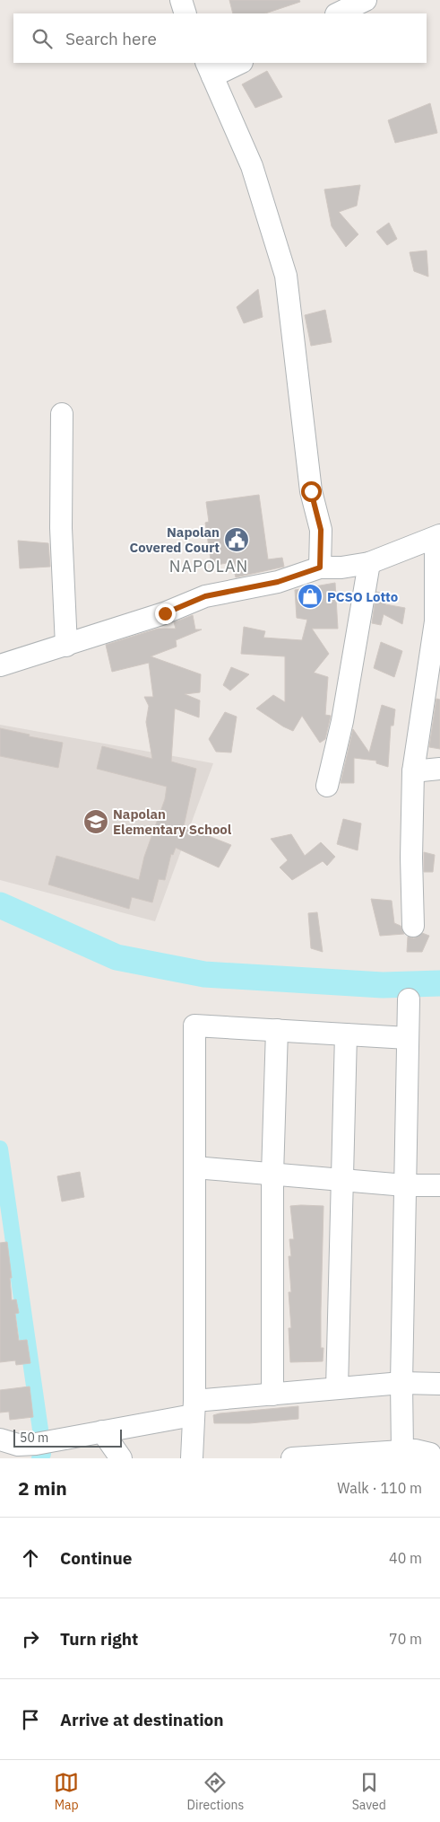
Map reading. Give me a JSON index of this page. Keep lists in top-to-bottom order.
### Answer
{
  "districts": ["NAPOLAN"],
  "places": {
    "public building": ["Napolan Covered Court"],
    "shop": ["PCSO Lotto"],
    "school or university": ["Napolan Elementary School"]
  },
  "scale_bar": "50 m",
  "page": {
    "search": "Search here",
    "scale": "50 m",
    "heading": ["2 min", "Walk · 110 m"],
    "list": [
      ["Continue", "40 m"],
      ["Turn right", "70 m"],
      "Arrive at destination"
    ],
    "nav": ["Map", "Directions", "Saved"]
  }
}
